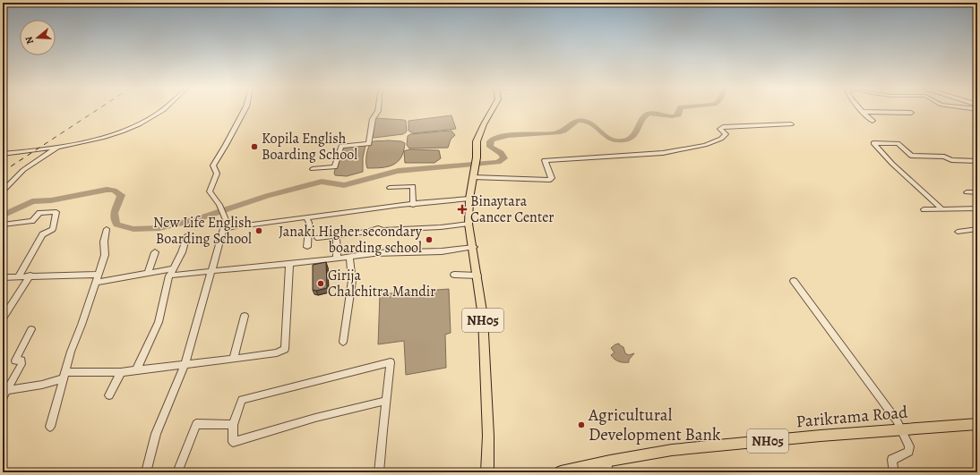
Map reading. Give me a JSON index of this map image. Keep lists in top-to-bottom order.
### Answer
{
  "streets": {
    "main road": ["NH05", "Parikrama Road"]
  },
  "places": {
    "other": [
      "Kopila English Boarding School",
      "New Life English Boarding School",
      "Janaki Higher secondary boarding school",
      "Girija Chalchitra Mandir",
      "Agricultural Development Bank"
    ],
    "health": ["Binaytara Cancer Center"]
  },
  "north": "left"
}
